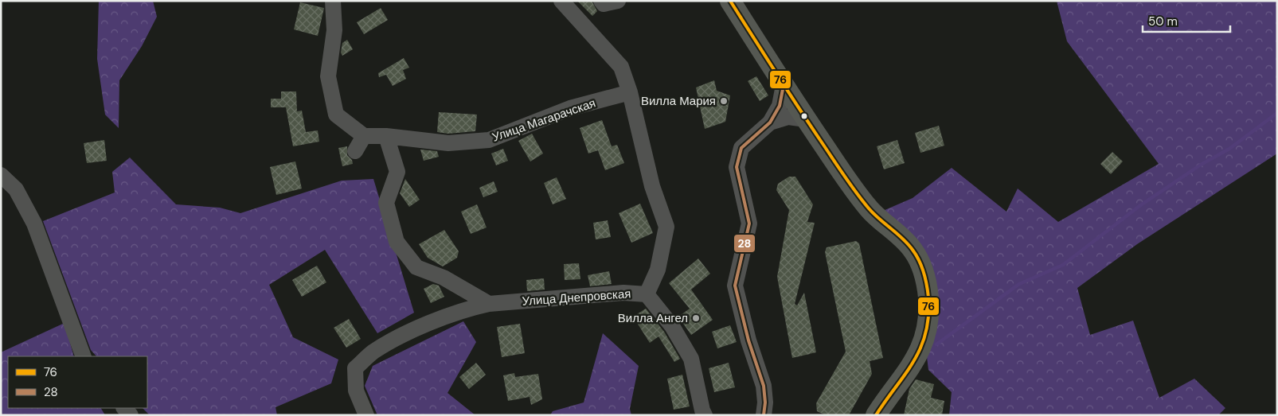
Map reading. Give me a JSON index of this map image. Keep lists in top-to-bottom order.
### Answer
{
  "streets": {
    "street": ["Улица Магарачская", "Улица Днепровская"]
  },
  "places": ["Вилла Мария", "Вилла Ангел"],
  "lines": ["transit line 76", "transit line 28"],
  "legend": ["76", "28"],
  "scale_bar": "50 m"
}
